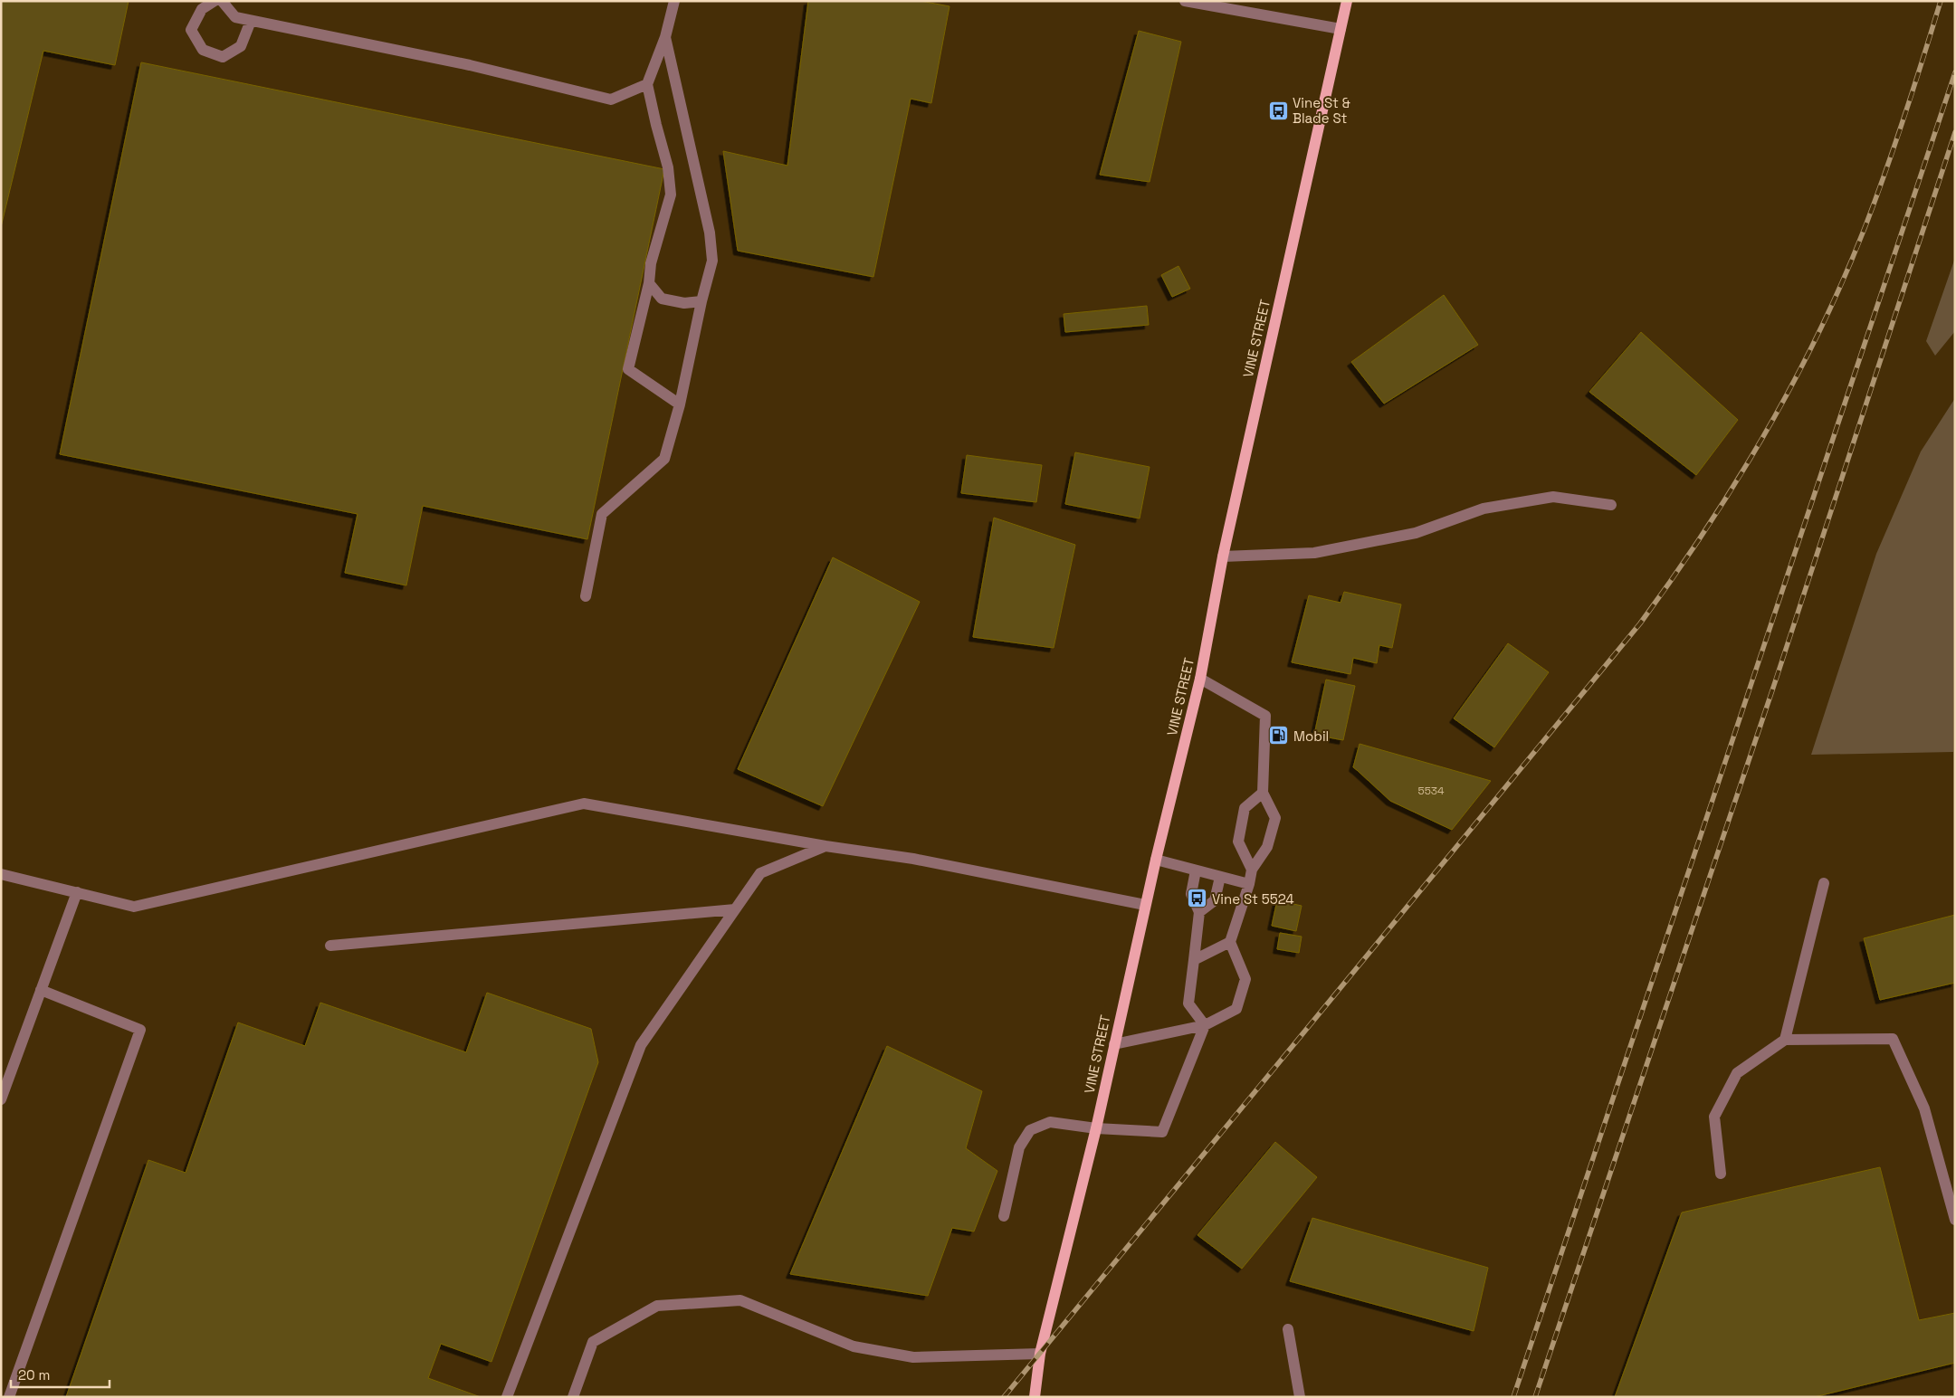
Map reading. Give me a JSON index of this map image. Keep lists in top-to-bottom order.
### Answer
{
  "streets": {
    "main road": ["VINE STREET"]
  },
  "places": {
    "bus stop": ["Vine St & Blade St", "Vine St 5524"],
    "fuel station": ["Mobil"]
  },
  "house_numbers": ["5534"],
  "scale_bar": "20 m"
}
